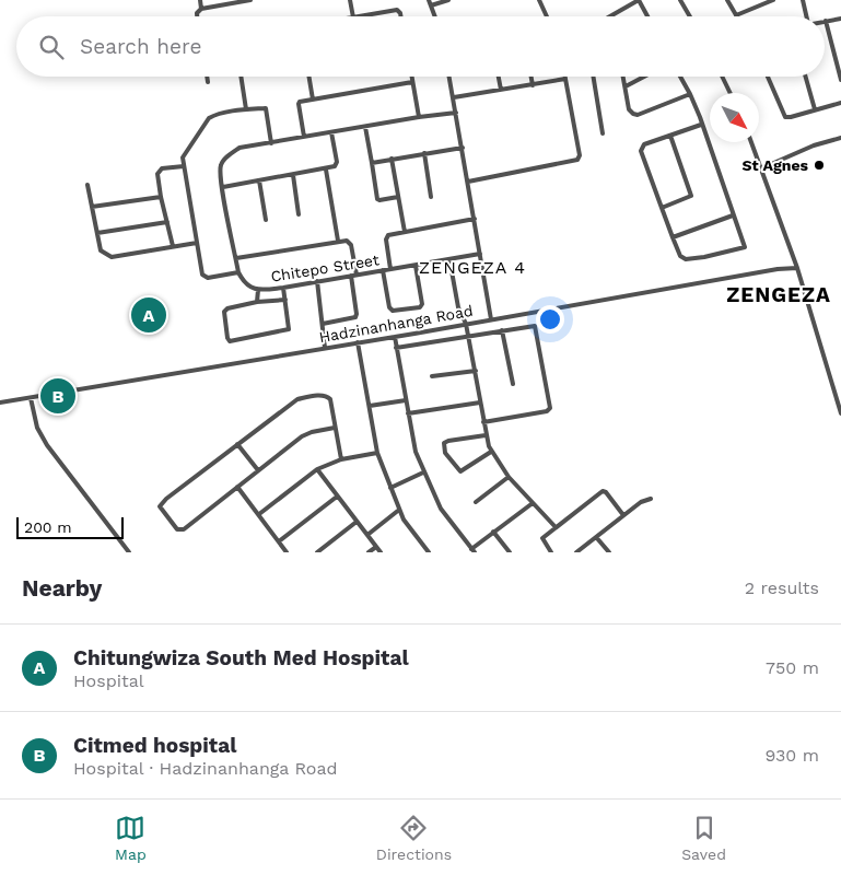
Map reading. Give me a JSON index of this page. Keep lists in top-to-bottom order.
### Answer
{
  "streets": {
    "street": ["Chitepo Street", "Hadzinanhanga Road"]
  },
  "districts": ["ZENGEZA 4", "ZENGEZA"],
  "places": ["St Agnes"],
  "scale_bar": "200 m",
  "north": "bottom right",
  "page": {
    "search": "Search here",
    "pins": ["A", "B"],
    "scale": "200 m",
    "heading": ["Nearby", "2 results"],
    "list": [
      {
        "mark": "A",
        "name": "Chitungwiza South Med Hospital",
        "note": "Hospital",
        "value": "750 m"
      },
      {
        "mark": "B",
        "name": "Citmed hospital",
        "note": "Hospital · Hadzinanhanga Road",
        "value": "930 m"
      }
    ],
    "nav": ["Map", "Directions", "Saved"]
  }
}
